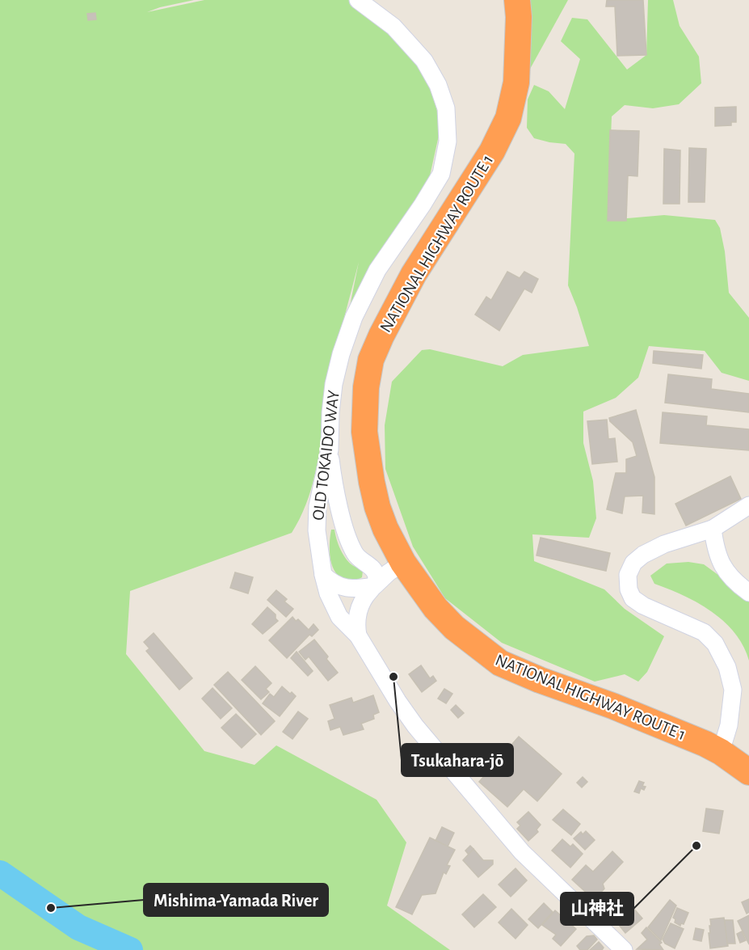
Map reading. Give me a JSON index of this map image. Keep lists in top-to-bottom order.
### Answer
{
  "streets": {
    "highway": ["NATIONAL HIGHWAY ROUTE 1"],
    "street": ["OLD TOKAIDO WAY"]
  },
  "places": ["Tsukahara-jō", "山神社", "Mishima-Yamada River"]
}
